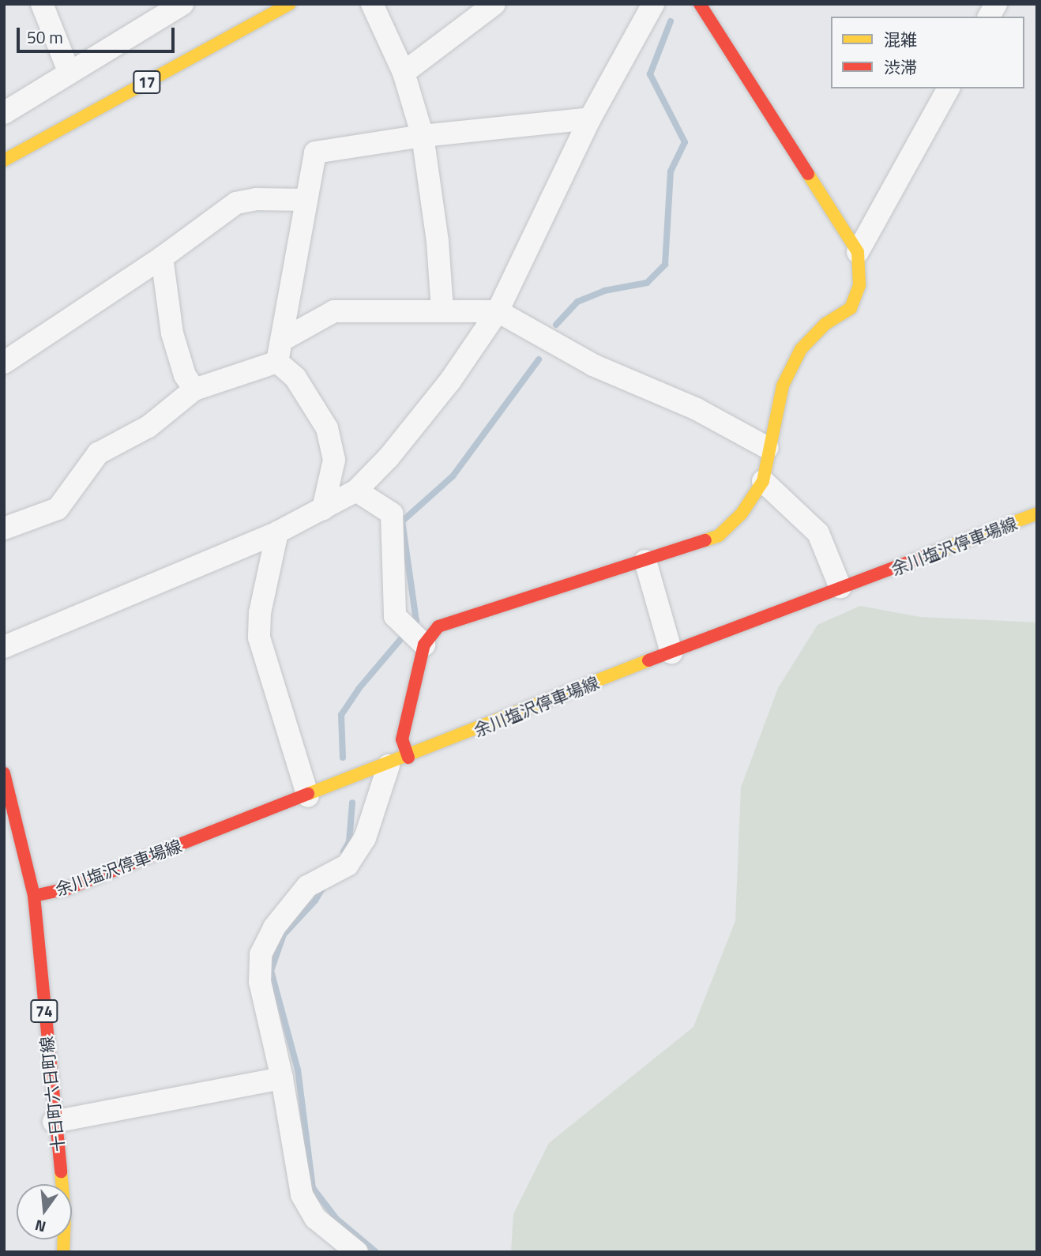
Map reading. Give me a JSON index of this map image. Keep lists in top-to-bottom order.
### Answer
{
  "streets": {
    "main road": [
      "17",
      "余川塩沢停車場線",
      "74",
      "十日町六日町線"
    ]
  },
  "crossings": [
    ["余川塩沢停車場線", "十日町六日町線"]
  ],
  "legend": ["混雑", "渋滞"],
  "scale_bar": "50 m",
  "north": "bottom"
}
